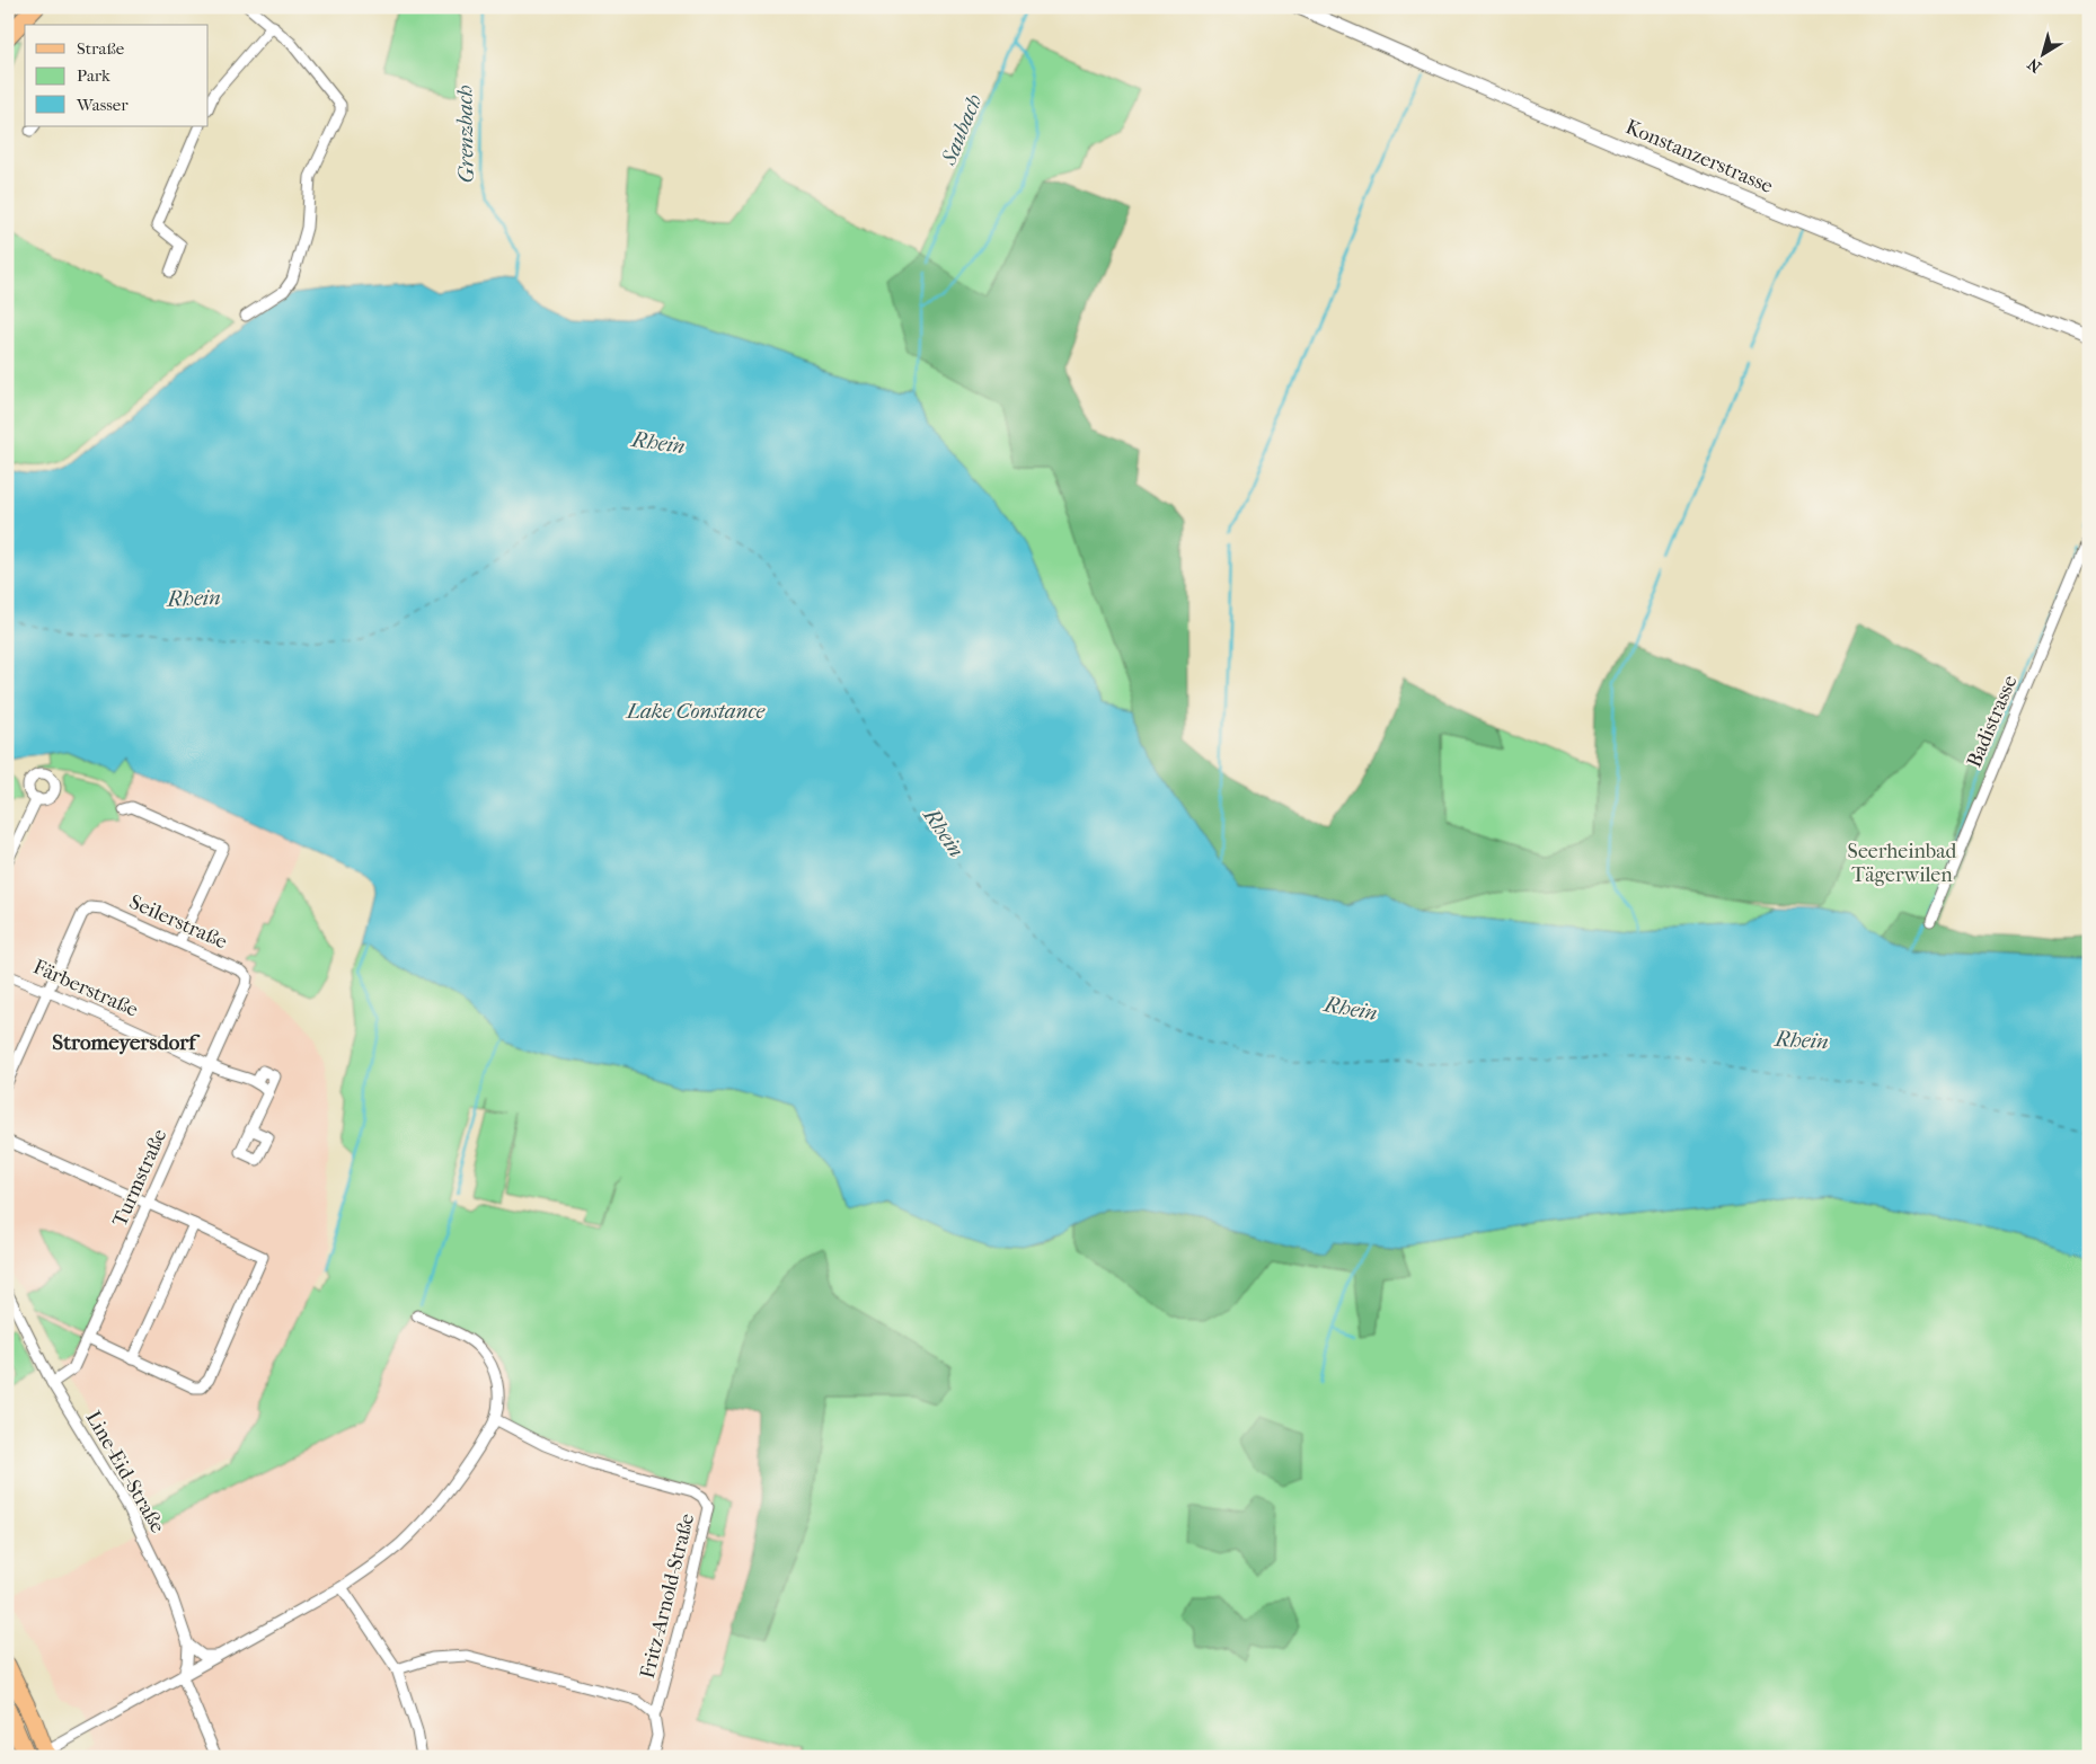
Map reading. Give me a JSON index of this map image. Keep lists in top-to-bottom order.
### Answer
{
  "streets": {
    "street": [
      "Konstanzerstrasse",
      "Badistrasse",
      "Seilerstraße",
      "Färberstraße",
      "Turmstraße",
      "Line-Eid-Straße",
      "Fritz-Arnold-Straße"
    ]
  },
  "crossings": [
    ["Seilerstraße", "Färberstraße"],
    ["Seilerstraße", "Turmstraße"],
    ["Färberstraße", "Turmstraße"],
    ["Turmstraße", "Line-Eid-Straße"]
  ],
  "districts": ["Stromeyersdorf"],
  "water": [
    "Saubach",
    "Grenzbach",
    "Rhein",
    "Lake Constance"
  ],
  "parks": ["Seerheinbad Tägerwilen"],
  "legend": ["Straße", "Park", "Wasser"],
  "north": "bottom left"
}
